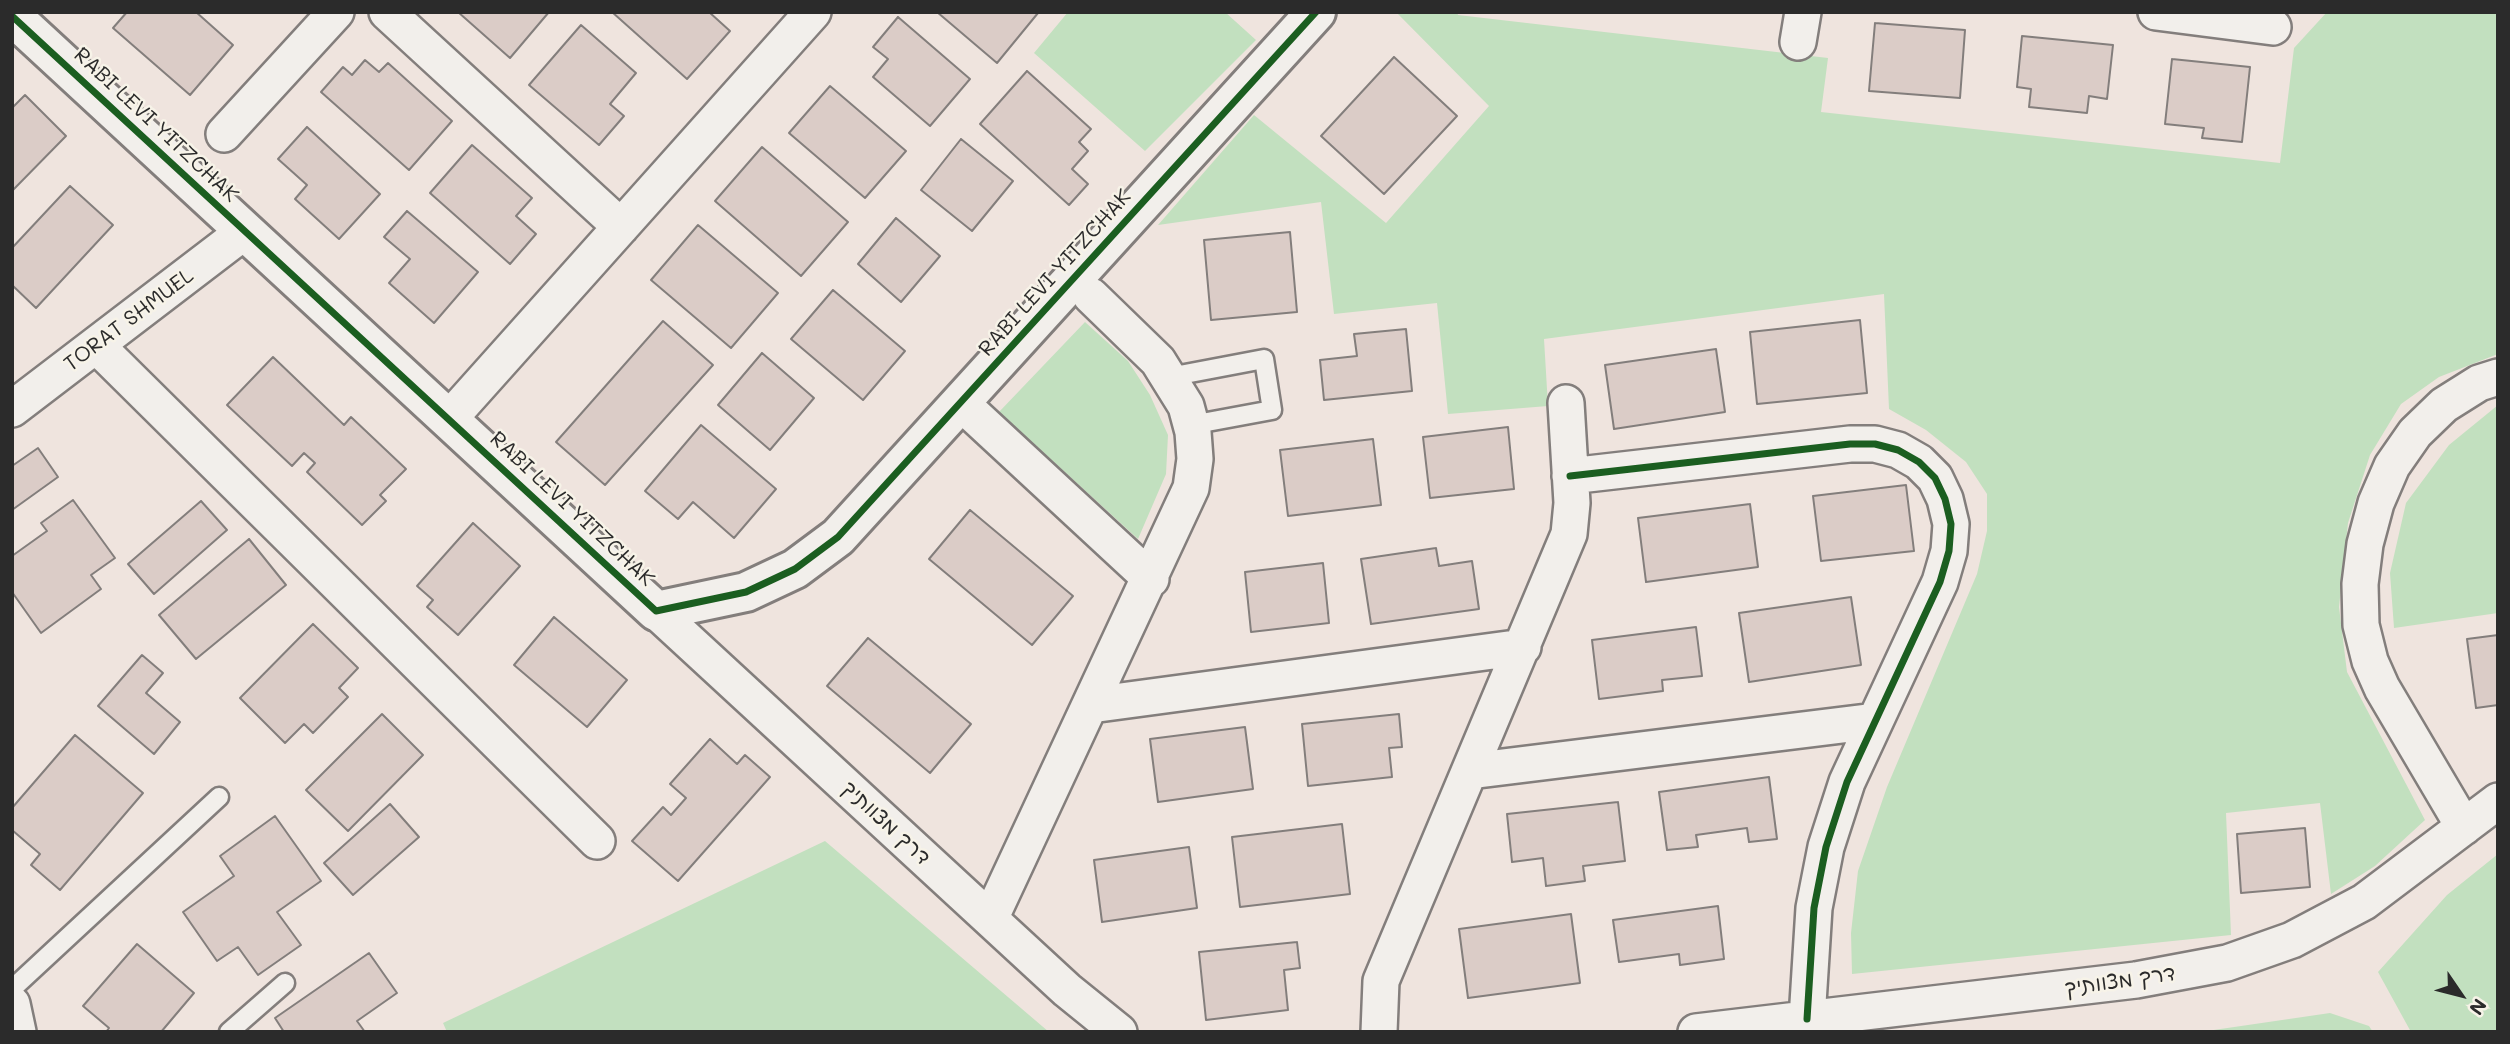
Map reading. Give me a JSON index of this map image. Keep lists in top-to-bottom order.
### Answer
{
  "streets": {
    "street": ["RABI LEVI YITZCHAK", "TORAT SHMUEL", "דרך מצוותיך"]
  },
  "crossings": [
    ["RABI LEVI YITZCHAK", "TORAT SHMUEL"],
    ["RABI LEVI YITZCHAK", "דרך מצוותיך"]
  ],
  "north": "bottom right"
}
